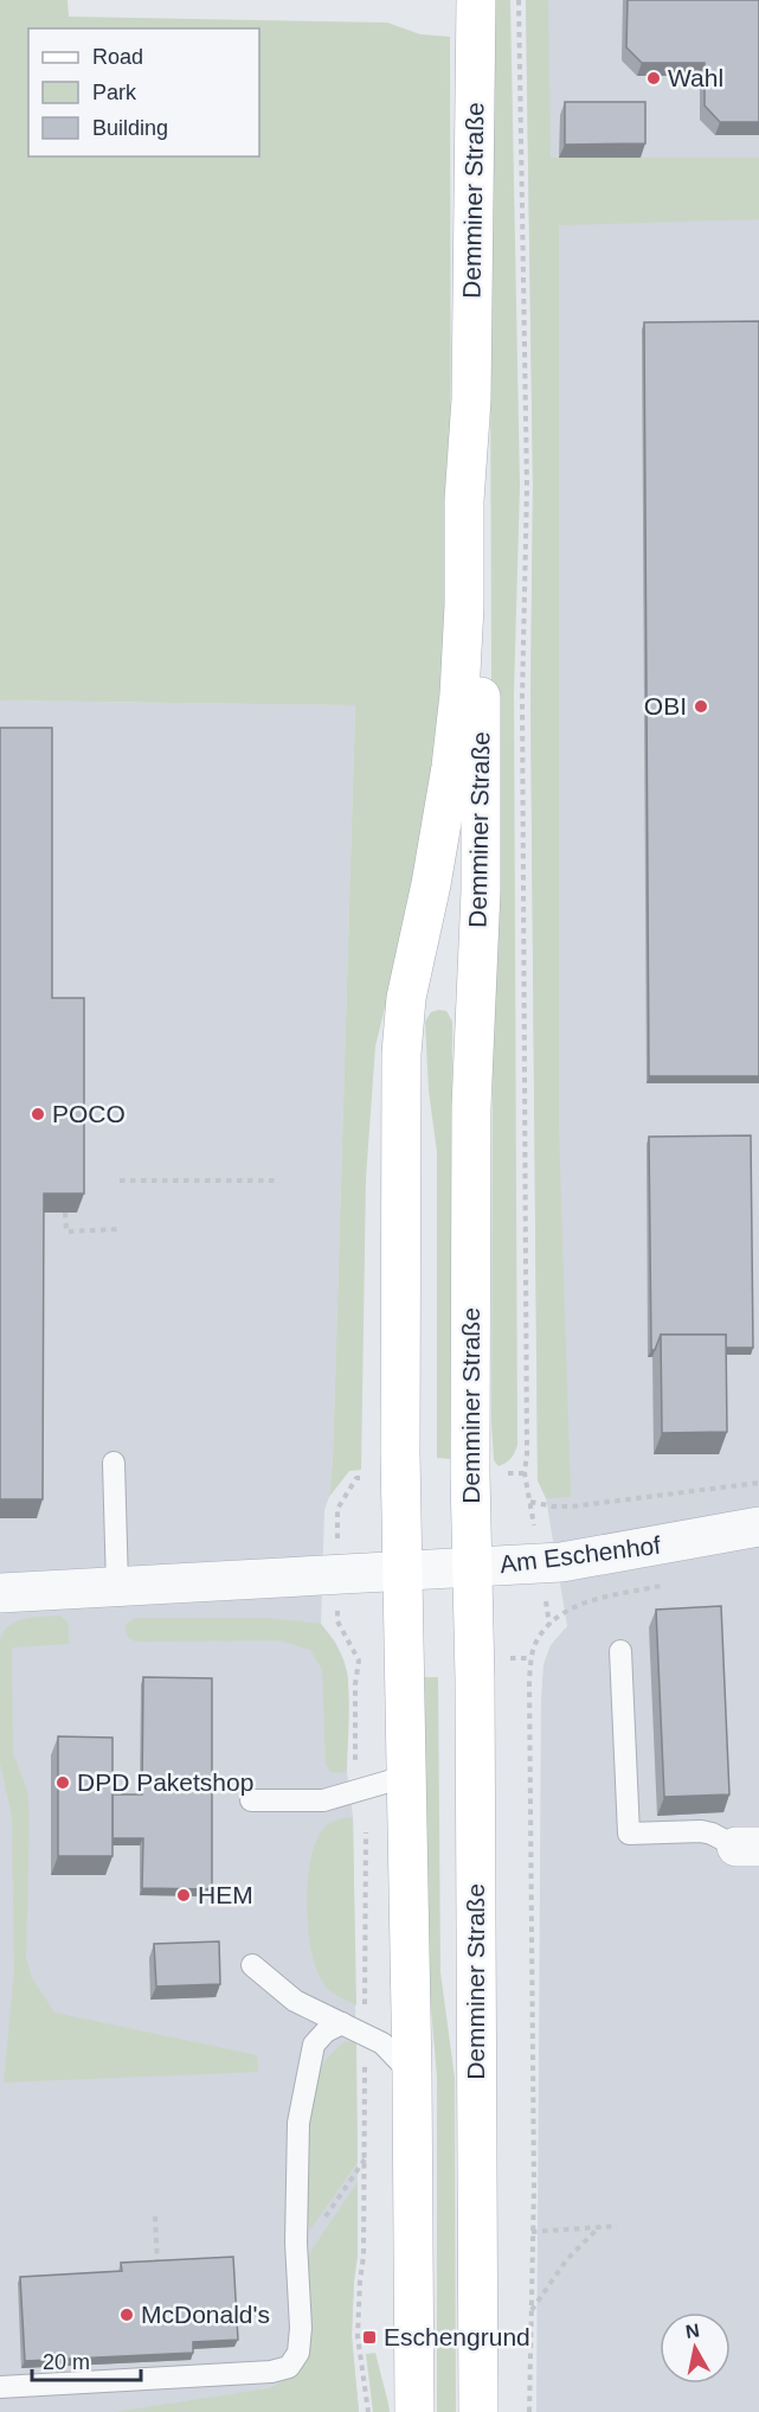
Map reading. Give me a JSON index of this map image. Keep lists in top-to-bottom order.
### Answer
{
  "streets": {
    "main road": ["Demminer Straße"],
    "street": ["Am Eschenhof"]
  },
  "crossings": [
    ["Demminer Straße", "Am Eschenhof"]
  ],
  "places": {
    "other": [
      "Wahl",
      "OBI",
      "POCO",
      "DPD Paketshop",
      "HEM",
      "McDonald's"
    ],
    "transit": ["Eschengrund"]
  },
  "legend": ["Road", "Park", "Building"],
  "scale_bar": "20 m",
  "north": "top"
}
